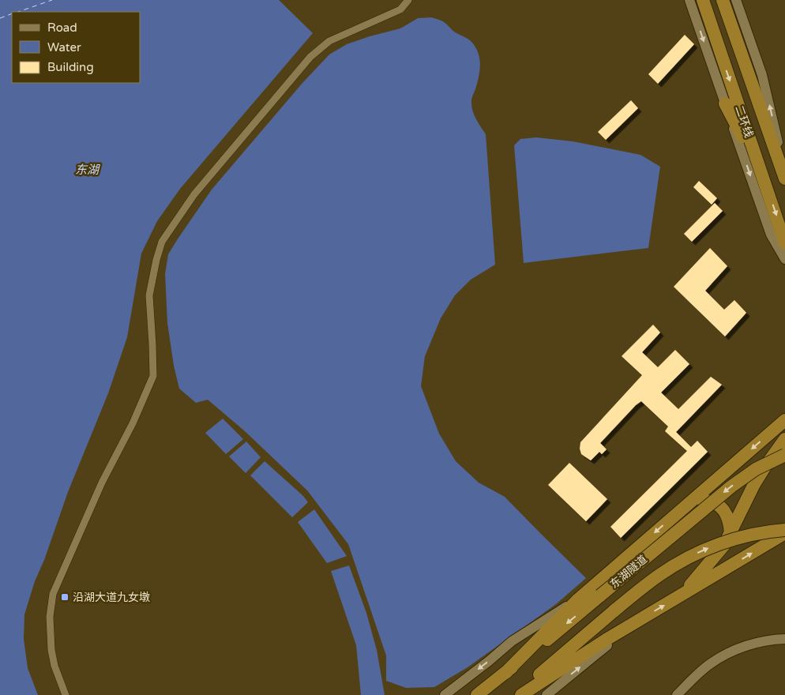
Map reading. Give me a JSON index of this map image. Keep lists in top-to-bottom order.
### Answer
{
  "streets": {
    "highway": ["二环线", "东湖隧道"]
  },
  "water": ["东湖"],
  "places": {
    "transit": ["沿湖大道九女墩"]
  },
  "legend": ["Road", "Water", "Building"]
}
